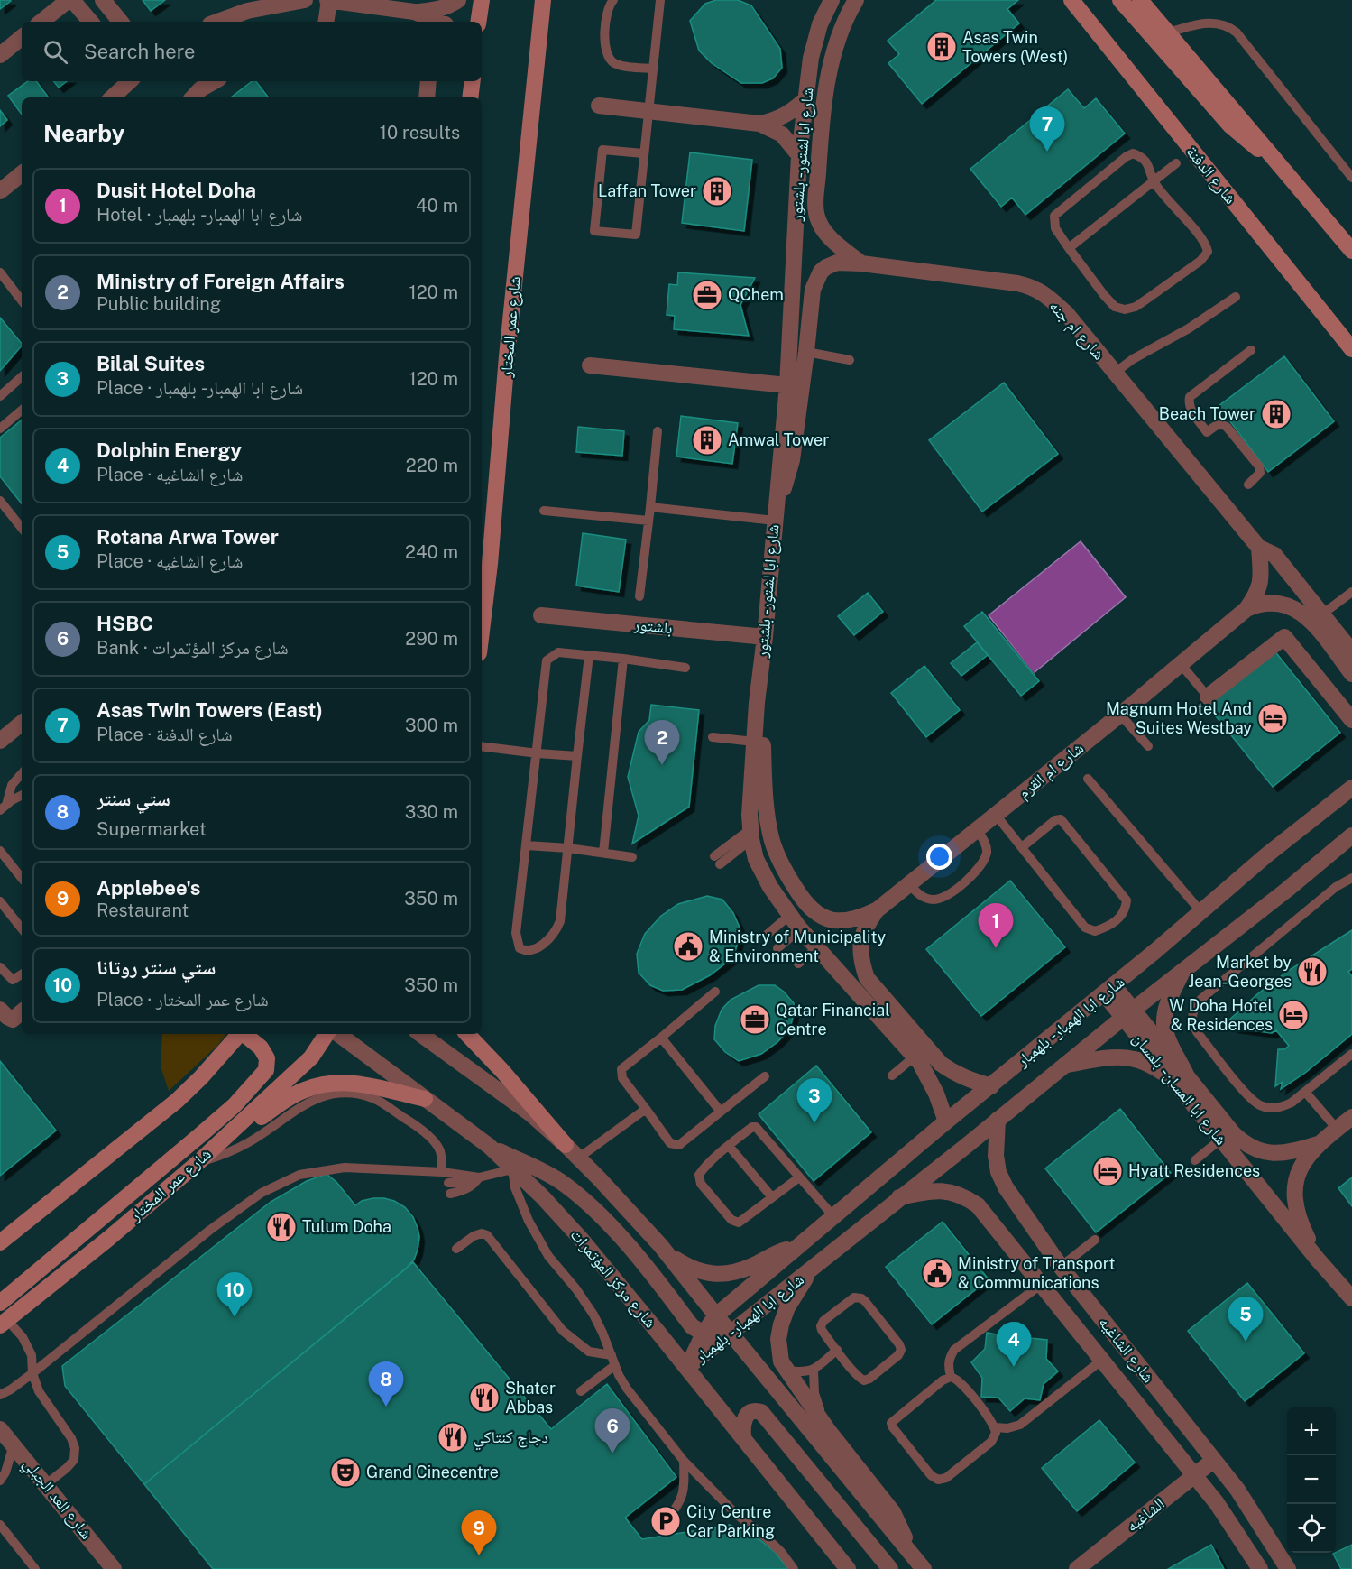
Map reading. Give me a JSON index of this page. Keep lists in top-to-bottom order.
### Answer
{
  "streets": {
    "main road": ["شارع الدفنة", "شارع عمر المختار"],
    "street": [
      "شارع ابا لشتور - بلشتور",
      "شارع ام جنه",
      "بلشتور",
      "شارع ام القرم",
      "شارع ابا الهمبار - بلهمبار",
      "شارع ابا المسان - بلمسان",
      "شارع مركز المؤتمرات",
      "شارع الشاغيه",
      "شارع العد الجبلي",
      "الشاغيه"
    ]
  },
  "crossings": [
    ["شارع ابا لشتور - بلشتور", "شارع ام جنه"],
    ["شارع ابا لشتور - بلشتور", "بلشتور"],
    ["شارع ابا لشتور - بلشتور", "شارع ام القرم"],
    ["شارع ابا لشتور - بلشتور", "شارع ابا الهمبار - بلهمبار"],
    ["شارع ام جنه", "شارع ام القرم"],
    ["شارع ام القرم", "شارع ابا الهمبار - بلهمبار"],
    ["شارع ابا الهمبار - بلهمبار", "شارع ابا المسان - بلمسان"],
    ["شارع ابا الهمبار - بلهمبار", "شارع مركز المؤتمرات"],
    ["شارع ابا الهمبار - بلهمبار", "شارع الشاغيه"],
    ["شارع الشاغيه", "الشاغيه"]
  ],
  "places": {
    "building": [
      "Asas Twin Towers (West)",
      "Laffan Tower",
      "Beach Tower",
      "Amwal Tower"
    ],
    "office": ["QChem", "Qatar Financial Centre"],
    "hotel": ["Magnum Hotel And Suites Westbay", "W Doha Hotel & Residences", "Hyatt Residences"],
    "public building": ["Ministry of Municipality & Environment", "Ministry of Transport & Communications"],
    "restaurant": [
      "Market by Jean-Georges",
      "Tulum Doha",
      "Shater Abbas",
      "دجاج كنتاكي"
    ],
    "theatre": ["Grand Cinecentre"],
    "parking": ["City Centre Car Parking"]
  },
  "page": {
    "search": "Search here",
    "heading": ["Nearby", "10 results"],
    "pins": [
      "7",
      "2",
      "1",
      "3",
      "10",
      "5",
      "4",
      "8",
      "6",
      "9"
    ],
    "list": [
      {
        "mark": "1",
        "name": "Dusit Hotel Doha",
        "note": "Hotel · شارع ابا الهمبار - بلهمبار",
        "value": "40 m"
      },
      {
        "mark": "2",
        "name": "Ministry of Foreign Affairs",
        "note": "Public building",
        "value": "120 m"
      },
      {
        "mark": "3",
        "name": "Bilal Suites",
        "note": "Place · شارع ابا الهمبار - بلهمبار",
        "value": "120 m"
      },
      {
        "mark": "4",
        "name": "Dolphin Energy",
        "note": "Place · شارع الشاغيه",
        "value": "220 m"
      },
      {
        "mark": "5",
        "name": "Rotana Arwa Tower",
        "note": "Place · شارع الشاغيه",
        "value": "240 m"
      },
      {
        "mark": "6",
        "name": "HSBC",
        "note": "Bank · شارع مركز المؤتمرات",
        "value": "290 m"
      },
      {
        "mark": "7",
        "name": "Asas Twin Towers (East)",
        "note": "Place · شارع الدفنة",
        "value": "300 m"
      },
      {
        "mark": "8",
        "name": "ستي سنتر",
        "note": "Supermarket",
        "value": "330 m"
      },
      {
        "mark": "9",
        "name": "Applebee's",
        "note": "Restaurant",
        "value": "350 m"
      },
      {
        "mark": "10",
        "name": "ستي سنتر روتانا",
        "note": "Place · شارع عمر المختار",
        "value": "350 m"
      }
    ],
    "map_buttons": ["+", "−"]
  }
}
